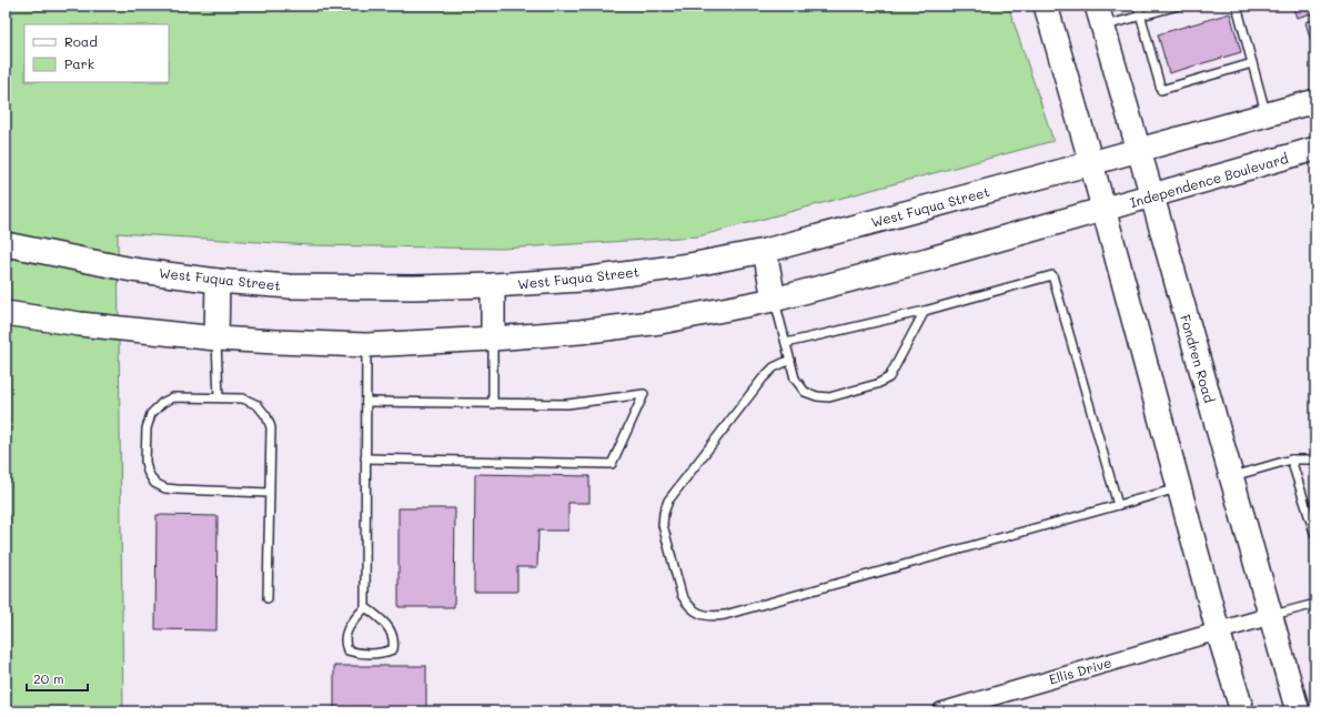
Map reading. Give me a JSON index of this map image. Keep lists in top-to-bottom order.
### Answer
{
  "streets": {
    "main road": ["Independence Boulevard", "West Fuqua Street", "Fondren Road"],
    "street": ["Ellis Drive"]
  },
  "crossings": [
    ["Independence Boulevard", "Fondren Road"],
    ["West Fuqua Street", "Fondren Road"],
    ["Fondren Road", "Ellis Drive"]
  ],
  "legend": ["Road", "Park"],
  "scale_bar": "20 m"
}
